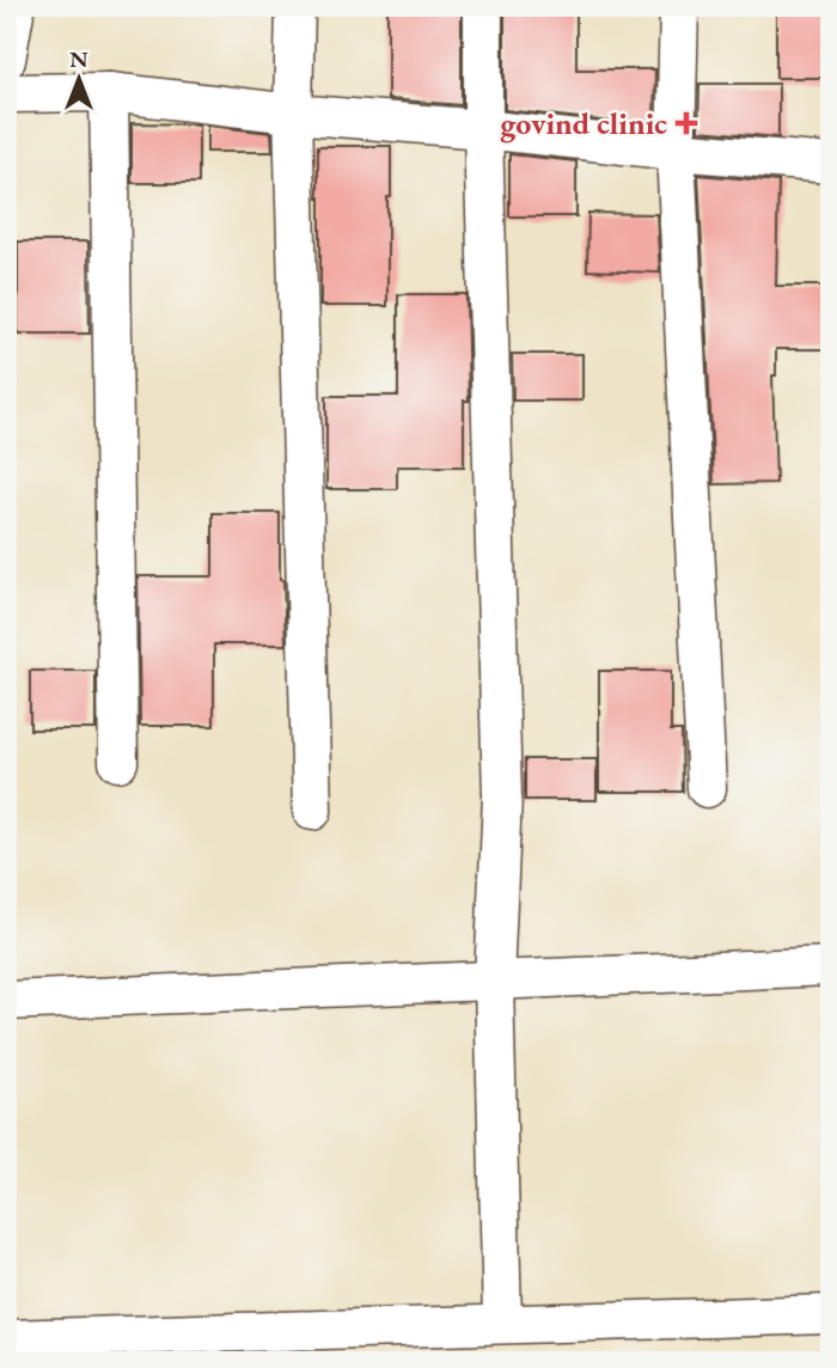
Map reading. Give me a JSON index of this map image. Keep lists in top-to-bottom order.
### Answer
{
  "places": {
    "health": ["govind clinic"]
  },
  "north": "top"
}
